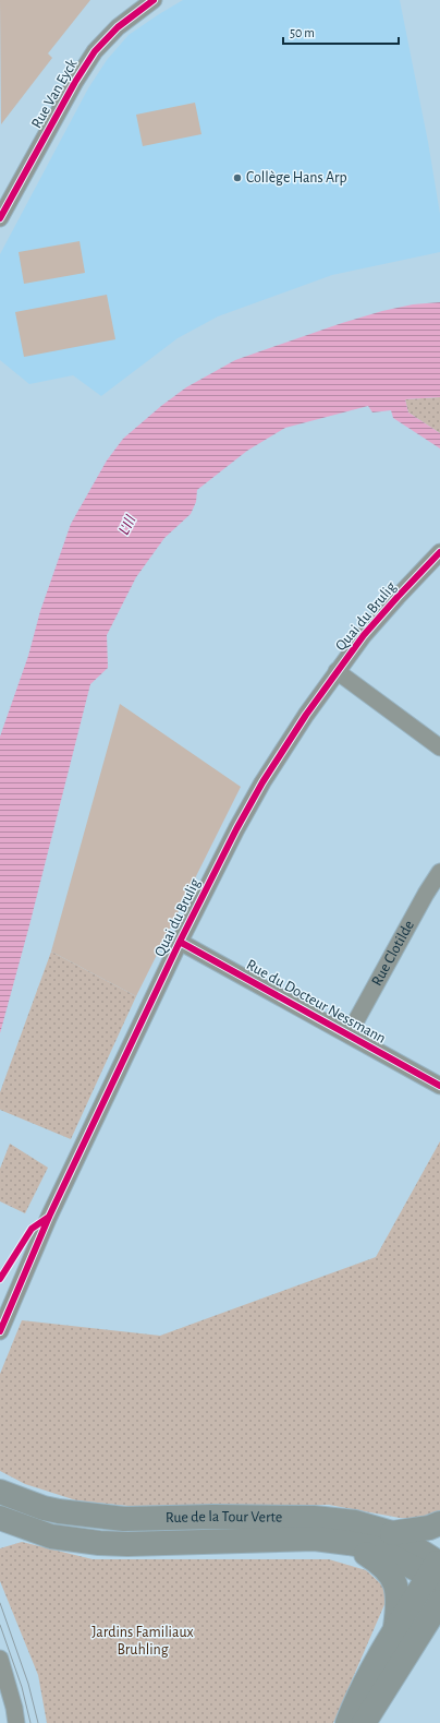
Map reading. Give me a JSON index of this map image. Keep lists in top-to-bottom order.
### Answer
{
  "streets": {
    "main road": ["Rue de la Tour Verte"],
    "street": [
      "Rue Van Eyck",
      "Quai du Brulig",
      "Rue Clotilde",
      "Rue du Docteur Nessmann"
    ]
  },
  "crossings": [
    ["Quai du Brulig", "Rue du Docteur Nessmann"],
    ["Rue Clotilde", "Rue du Docteur Nessmann"]
  ],
  "water": ["L'Ill"],
  "parks": ["Jardins Familiaux Bruhling"],
  "places": ["Collège Hans Arp"],
  "scale_bar": "50 m"
}
